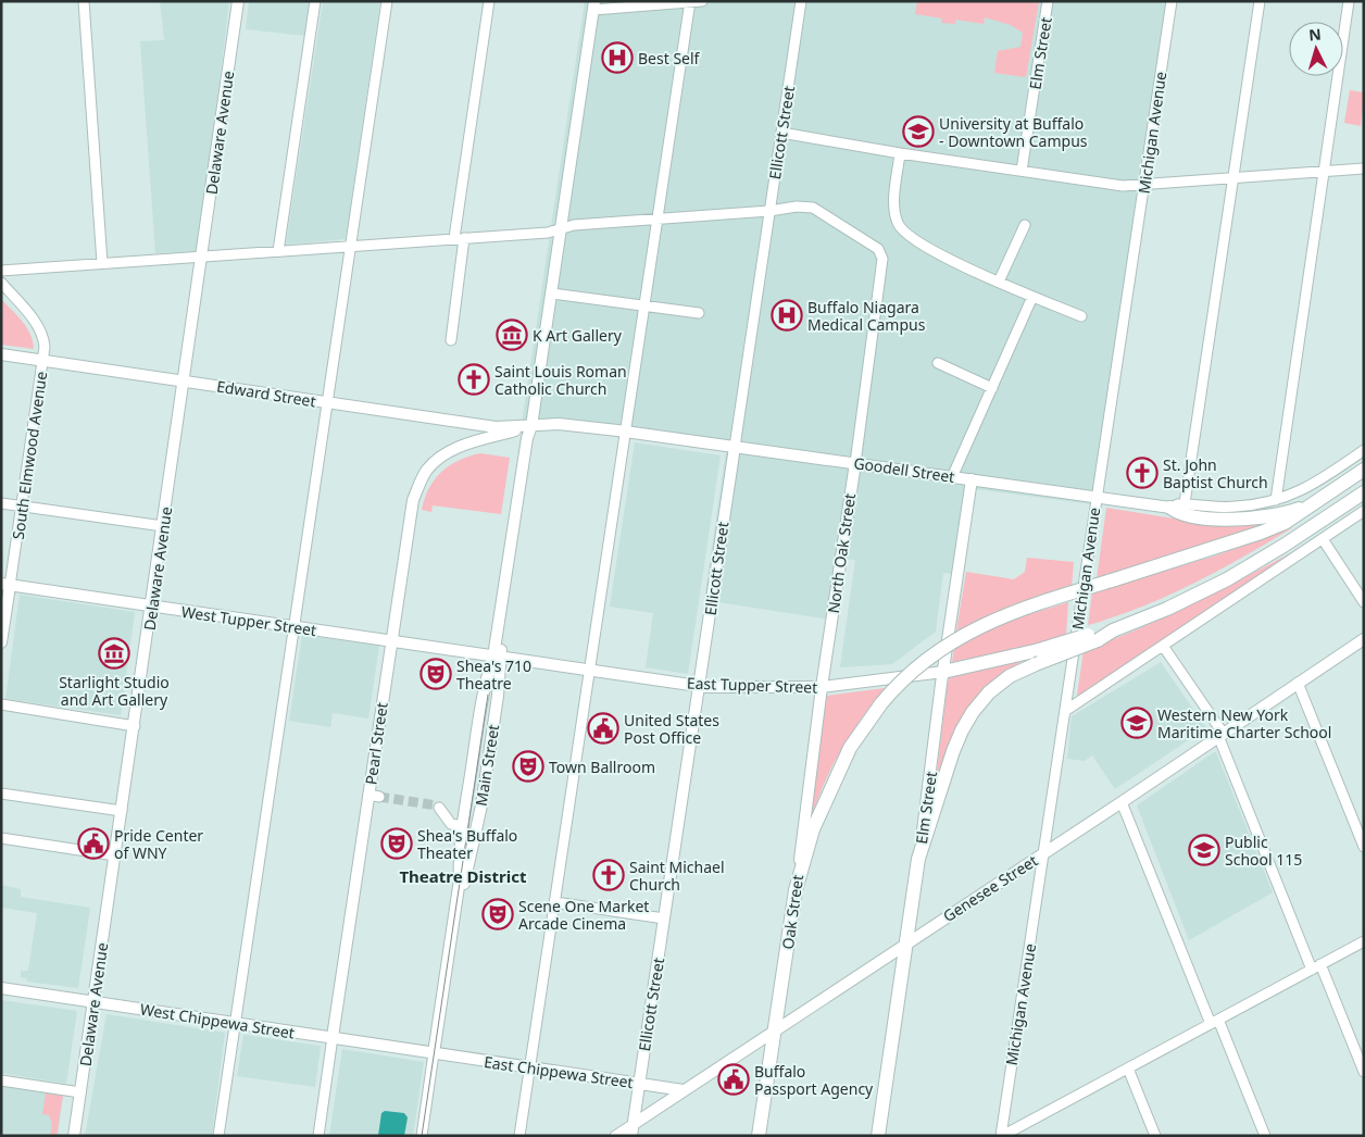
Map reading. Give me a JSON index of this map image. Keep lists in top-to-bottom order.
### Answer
{
  "streets": {
    "highway": ["Elm Street", "Oak Street"],
    "main road": [
      "Delaware Avenue",
      "Ellicott Street",
      "Edward Street",
      "South Elmwood Avenue",
      "Goodell Street",
      "North Oak Street",
      "West Tupper Street",
      "East Tupper Street",
      "Pearl Street",
      "Main Street",
      "Genesee Street",
      "West Chippewa Street",
      "East Chippewa Street"
    ],
    "street": ["Michigan Avenue"]
  },
  "crossings": [
    ["Elm Street", "Goodell Street"],
    ["Elm Street", "East Tupper Street"],
    ["Elm Street", "Genesee Street"],
    ["Delaware Avenue", "Edward Street"],
    ["Delaware Avenue", "North Oak Street"],
    ["Delaware Avenue", "West Tupper Street"],
    ["Delaware Avenue", "West Chippewa Street"],
    ["Ellicott Street", "Goodell Street"],
    ["Ellicott Street", "North Oak Street"],
    ["Ellicott Street", "East Tupper Street"],
    ["Ellicott Street", "Genesee Street"],
    ["Ellicott Street", "East Chippewa Street"],
    ["Michigan Avenue", "Goodell Street"],
    ["Michigan Avenue", "Genesee Street"],
    ["Edward Street", "South Elmwood Avenue"],
    ["Edward Street", "Goodell Street"],
    ["Edward Street", "Pearl Street"],
    ["South Elmwood Avenue", "West Tupper Street"],
    ["Goodell Street", "North Oak Street"],
    ["Goodell Street", "Pearl Street"],
    ["North Oak Street", "East Tupper Street"],
    ["North Oak Street", "Oak Street"],
    ["West Tupper Street", "East Tupper Street"],
    ["West Tupper Street", "Pearl Street"],
    ["West Tupper Street", "Main Street"],
    ["East Tupper Street", "Main Street"],
    ["East Tupper Street", "Oak Street"],
    ["Pearl Street", "West Chippewa Street"],
    ["Main Street", "West Chippewa Street"],
    ["Main Street", "East Chippewa Street"],
    ["Genesee Street", "Oak Street"],
    ["Genesee Street", "East Chippewa Street"],
    ["West Chippewa Street", "East Chippewa Street"]
  ],
  "districts": ["Theatre District"],
  "places": {
    "hospital": ["Best Self", "Buffalo Niagara Medical Campus"],
    "school or university": ["University at Buffalo - Downtown Campus", "Western New York Maritime Charter School", "Public School 115"],
    "museum": ["K Art Gallery", "Starlight Studio and Art Gallery"],
    "church": ["Saint Louis Roman Catholic Church", "St. John Baptist Church", "Saint Michael Church"],
    "theatre": [
      "Shea's 710 Theatre",
      "Town Ballroom",
      "Shea's Buffalo Theater",
      "Scene One Market Arcade Cinema"
    ],
    "public building": ["United States Post Office", "Pride Center of WNY", "Buffalo Passport Agency"]
  },
  "north": "top"
}
